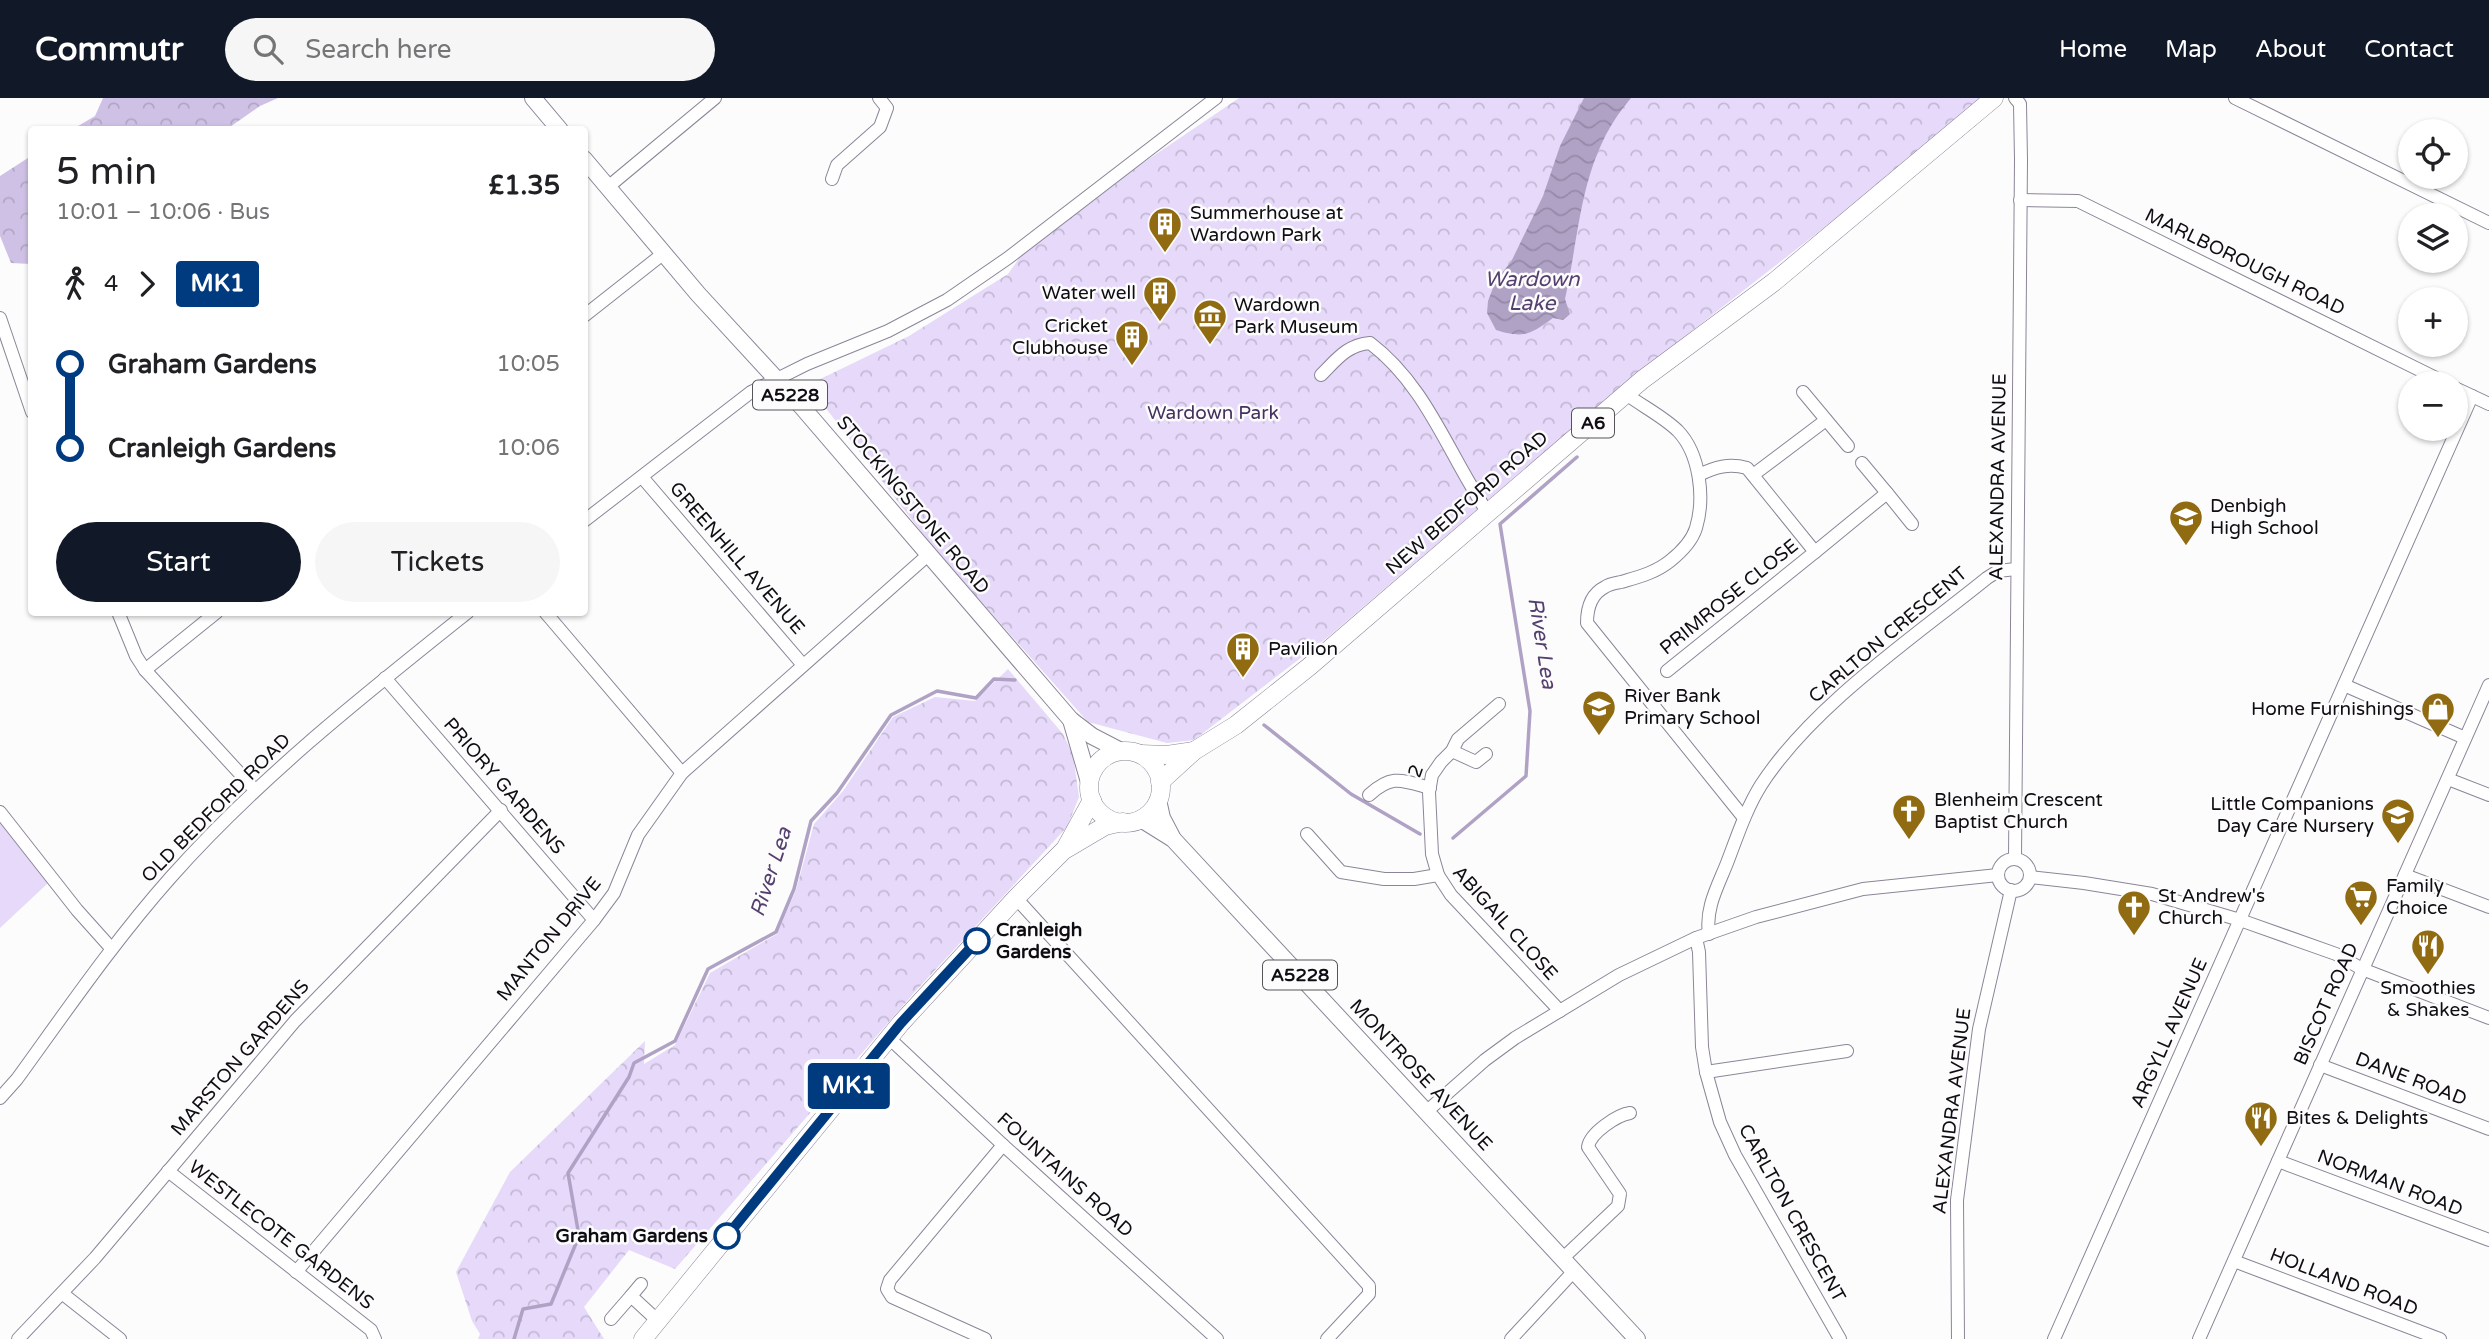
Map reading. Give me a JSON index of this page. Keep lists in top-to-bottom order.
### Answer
{
  "streets": {
    "highway": ["A6", "NEW BEDFORD ROAD"],
    "main road": ["A5228", "STOCKINGSTONE ROAD", "MONTROSE AVENUE"],
    "street": [
      "MARLBOROUGH ROAD",
      "ALEXANDRA AVENUE",
      "GREENHILL AVENUE",
      "PRIMROSE CLOSE",
      "CARLTON CRESCENT",
      "2",
      "PRIORY GARDENS",
      "OLD BEDFORD ROAD",
      "ABIGAIL CLOSE",
      "MANTON DRIVE",
      "BISCOT ROAD",
      "ARGYLL AVENUE",
      "MARSTON GARDENS",
      "DANE ROAD",
      "FOUNTAINS ROAD",
      "NORMAN ROAD",
      "WESTLECOTE GARDENS",
      "HOLLAND ROAD"
    ]
  },
  "crossings": [
    ["MARLBOROUGH ROAD", "ALEXANDRA AVENUE"],
    ["ALEXANDRA AVENUE", "CARLTON CRESCENT"],
    ["NEW BEDFORD ROAD", "STOCKINGSTONE ROAD"],
    ["NEW BEDFORD ROAD", "MONTROSE AVENUE"],
    ["STOCKINGSTONE ROAD", "MANTON DRIVE"],
    ["STOCKINGSTONE ROAD", "MONTROSE AVENUE"],
    ["GREENHILL AVENUE", "MANTON DRIVE"],
    ["2", "ABIGAIL CLOSE"],
    ["PRIORY GARDENS", "OLD BEDFORD ROAD"],
    ["PRIORY GARDENS", "MANTON DRIVE"],
    ["PRIORY GARDENS", "MARSTON GARDENS"],
    ["MANTON DRIVE", "WESTLECOTE GARDENS"],
    ["BISCOT ROAD", "DANE ROAD"],
    ["BISCOT ROAD", "NORMAN ROAD"],
    ["BISCOT ROAD", "HOLLAND ROAD"],
    ["MARSTON GARDENS", "WESTLECOTE GARDENS"]
  ],
  "water": ["Wardown Lake", "River Lea"],
  "parks": ["Wardown Park"],
  "places": {
    "building": [
      "Summerhouse at Wardown Park",
      "Water well",
      "Cricket Clubhouse",
      "Pavilion"
    ],
    "museum": ["Wardown Park Museum"],
    "school or university": ["Denbigh High School", "River Bank Primary School", "Little Companions Day Care Nursery"],
    "shop": ["Home Furnishings"],
    "church": ["Blenheim Crescent Baptist Church", "St Andrew's Church"],
    "supermarket": ["Family Choice"],
    "other": ["Cranleigh Gardens", "Graham Gardens"],
    "restaurant": ["Smoothies & Shakes", "Bites & Delights"]
  },
  "lines": ["bus line MK1"],
  "page": {
    "header": "Commutr",
    "search": "Search here",
    "nav": [
      "Home",
      "Map",
      "About",
      "Contact"
    ],
    "on_map": "MK1",
    "map_buttons": ["+", "−"],
    "heading": ["5 min", "10:01 – 10:06 · Bus", "£1.35"],
    "legs": ["4", "MK1"],
    "list": [
      {
        "name": "Graham Gardens",
        "value": "10:05"
      },
      {
        "name": "Cranleigh Gardens",
        "value": "10:06"
      }
    ],
    "buttons": ["Start", "Tickets"]
  }
}
